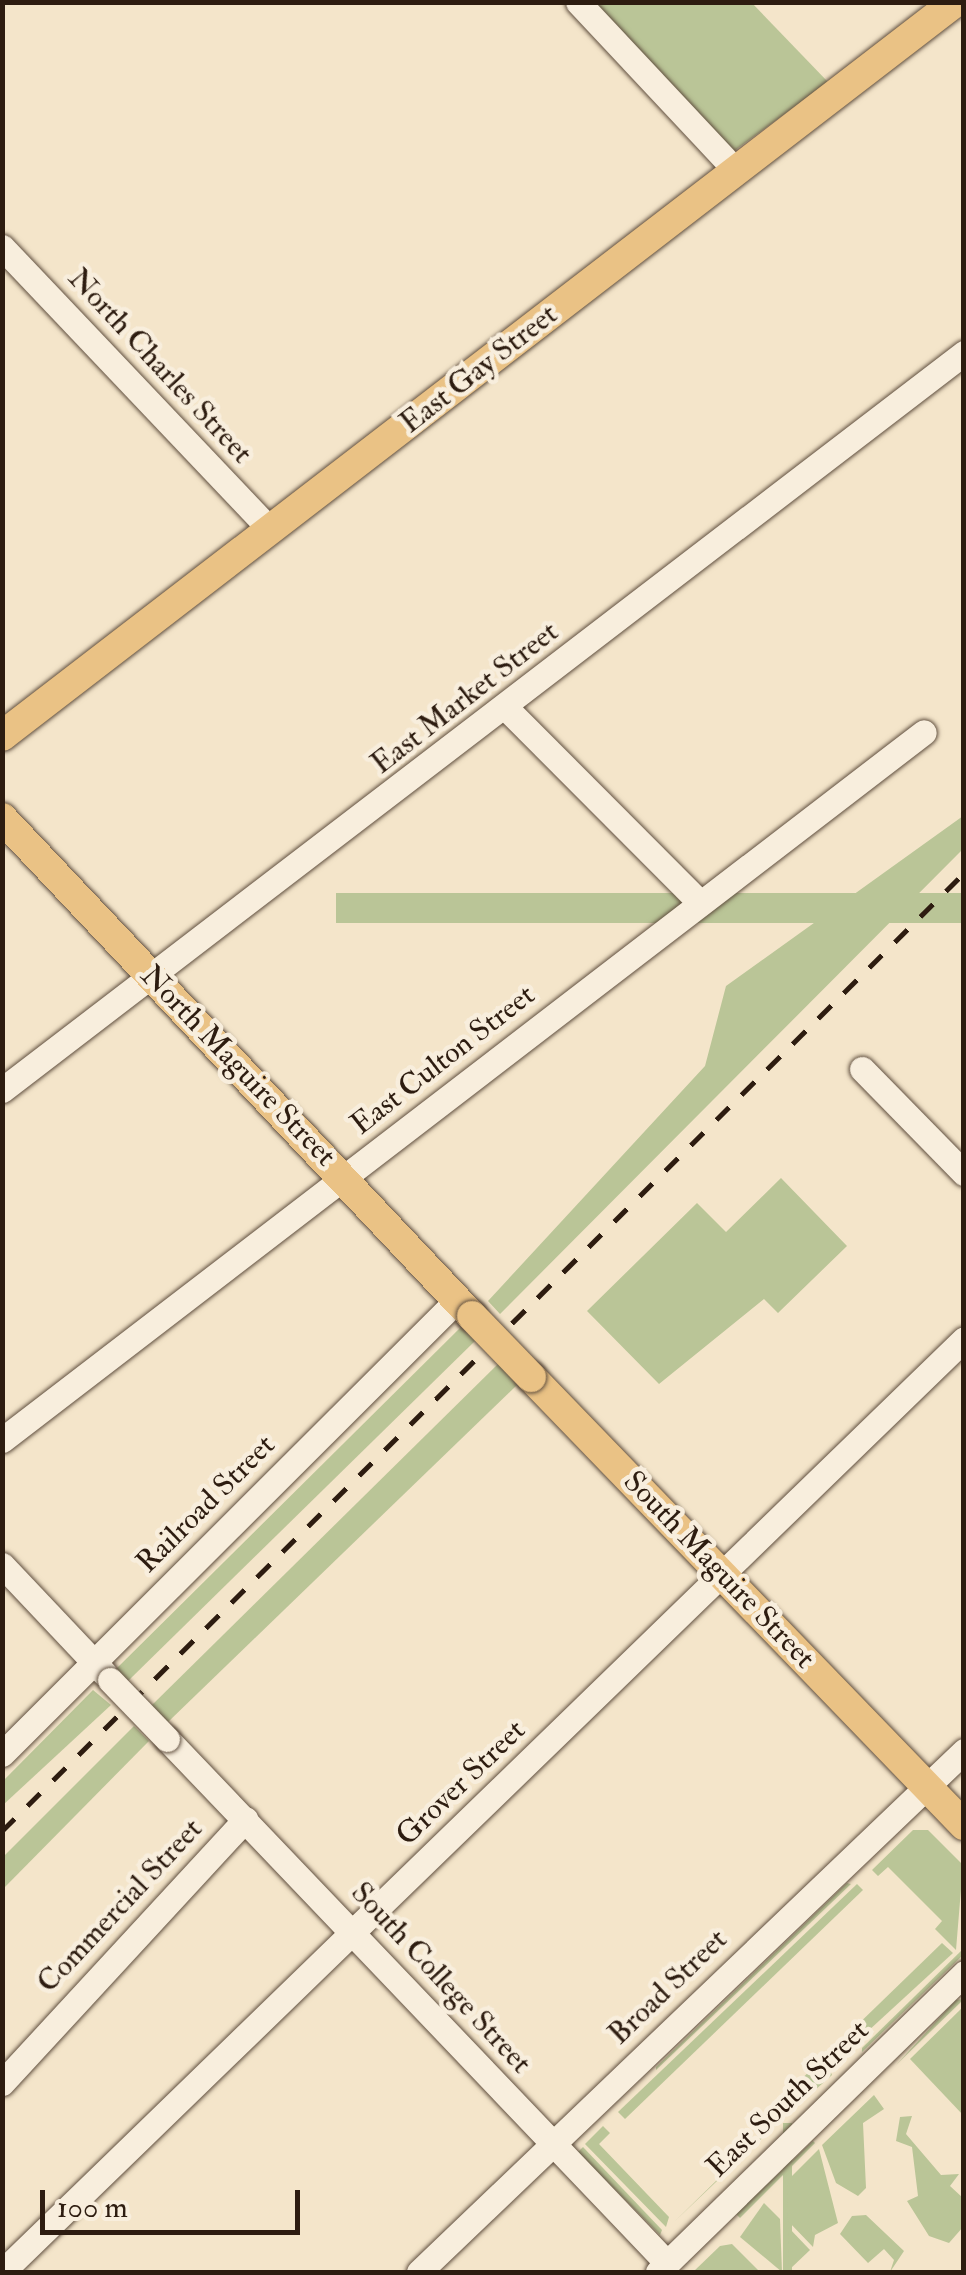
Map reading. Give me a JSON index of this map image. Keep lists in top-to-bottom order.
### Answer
{
  "streets": {
    "main road": ["East Gay Street", "North Maguire Street", "South Maguire Street"],
    "street": [
      "North Charles Street",
      "East Market Street",
      "East Culton Street",
      "Railroad Street",
      "Grover Street",
      "Commercial Street",
      "South College Street",
      "Broad Street",
      "East South Street"
    ]
  },
  "crossings": [
    ["North Charles Street", "East Gay Street"],
    ["East Market Street", "North Maguire Street"],
    ["East Culton Street", "North Maguire Street"],
    ["North Maguire Street", "Railroad Street"],
    ["North Maguire Street", "South Maguire Street"],
    ["Railroad Street", "South Maguire Street"],
    ["Railroad Street", "South College Street"],
    ["South Maguire Street", "Grover Street"],
    ["South Maguire Street", "Broad Street"],
    ["Grover Street", "South College Street"],
    ["Commercial Street", "South College Street"],
    ["South College Street", "Broad Street"],
    ["South College Street", "East South Street"]
  ],
  "scale_bar": "100 m"
}
